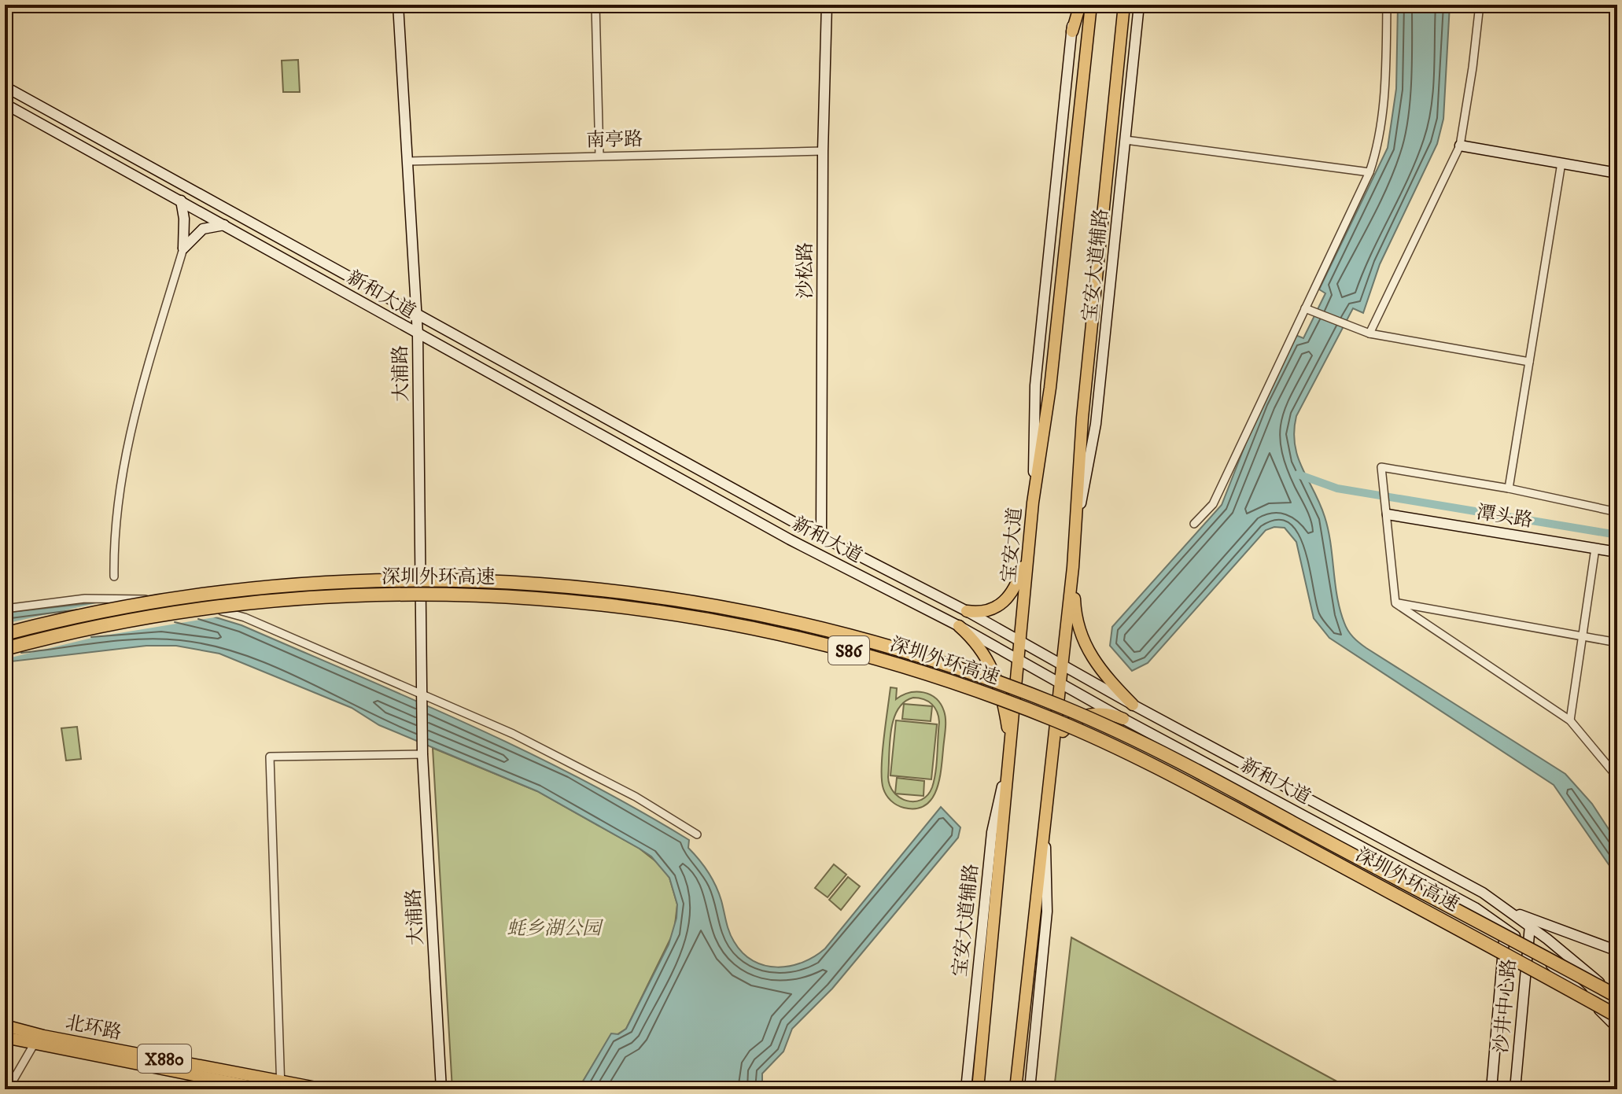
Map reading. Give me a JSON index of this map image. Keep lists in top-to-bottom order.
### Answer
{
  "streets": {
    "highway": ["深圳外环高速", "S86"],
    "main road": [
      "宝安大道辅路",
      "沙松路",
      "新和大道",
      "大浦路",
      "潭头路",
      "宝安大道",
      "沙井中心路",
      "北环路",
      "X880"
    ],
    "street": ["南亭路"]
  },
  "crossings": [
    ["南亭路", "沙松路"],
    ["南亭路", "大浦路"],
    ["宝安大道辅路", "宝安大道"],
    ["沙松路", "新和大道"],
    ["新和大道", "大浦路"],
    ["新和大道", "宝安大道"],
    ["新和大道", "深圳外环高速"],
    ["新和大道", "沙井中心路"]
  ],
  "parks": ["蚝乡湖公园"]
}
